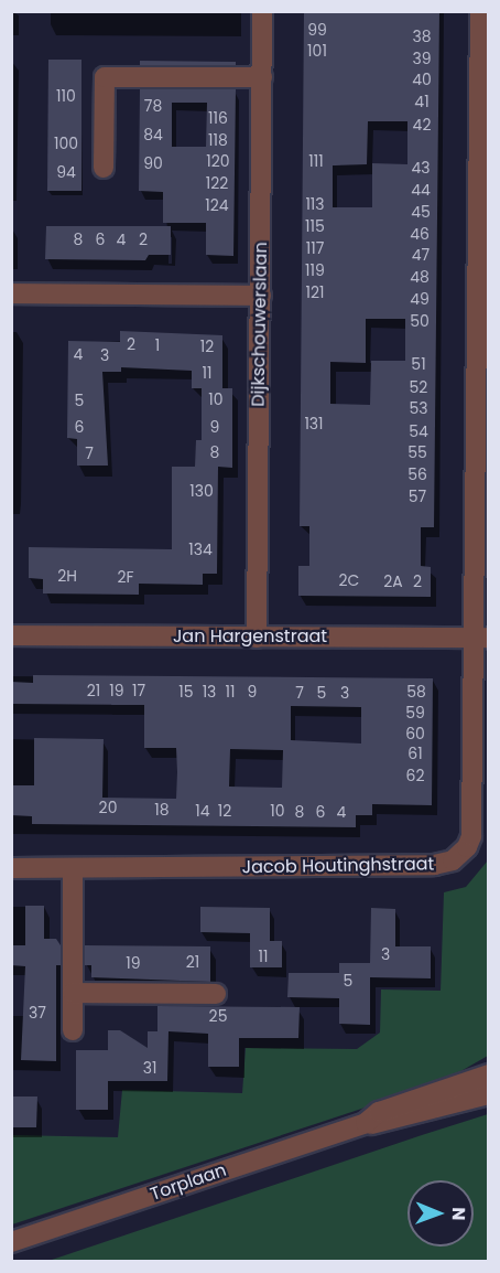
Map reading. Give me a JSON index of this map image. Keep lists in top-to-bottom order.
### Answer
{
  "streets": {
    "street": [
      "Dijkschouwerslaan",
      "Jan Hargenstraat",
      "Jacob Houtinghstraat",
      "Torplaan"
    ]
  },
  "crossings": [
    ["Dijkschouwerslaan", "Jan Hargenstraat"],
    ["Jan Hargenstraat", "Jacob Houtinghstraat"]
  ],
  "house_numbers": [
    "99",
    "38",
    "101",
    "39",
    "40",
    "110",
    "41",
    "78",
    "116",
    "42",
    "84",
    "118",
    "100",
    "120",
    "111",
    "90",
    "43",
    "94",
    "122",
    "44",
    "113",
    "124",
    "45",
    "115",
    "46",
    "8",
    "6",
    "4",
    "2",
    "117",
    "47",
    "119",
    "48",
    "121",
    "49",
    "50",
    "2",
    "1",
    "12",
    "4",
    "3",
    "51",
    "11",
    "52",
    "10",
    "5",
    "53",
    "131",
    "6",
    "9",
    "54",
    "8",
    "55",
    "7",
    "56",
    "130",
    "57",
    "134",
    "2H",
    "2F",
    "2C",
    "2A",
    "2",
    "21",
    "19",
    "17",
    "15",
    "13",
    "11",
    "9",
    "58",
    "7",
    "5",
    "3",
    "59",
    "60",
    "61",
    "62",
    "20",
    "18",
    "14",
    "12",
    "10",
    "8",
    "6",
    "4",
    "3",
    "11",
    "21",
    "19",
    "5",
    "37",
    "25",
    "31"
  ],
  "north": "right"
}
